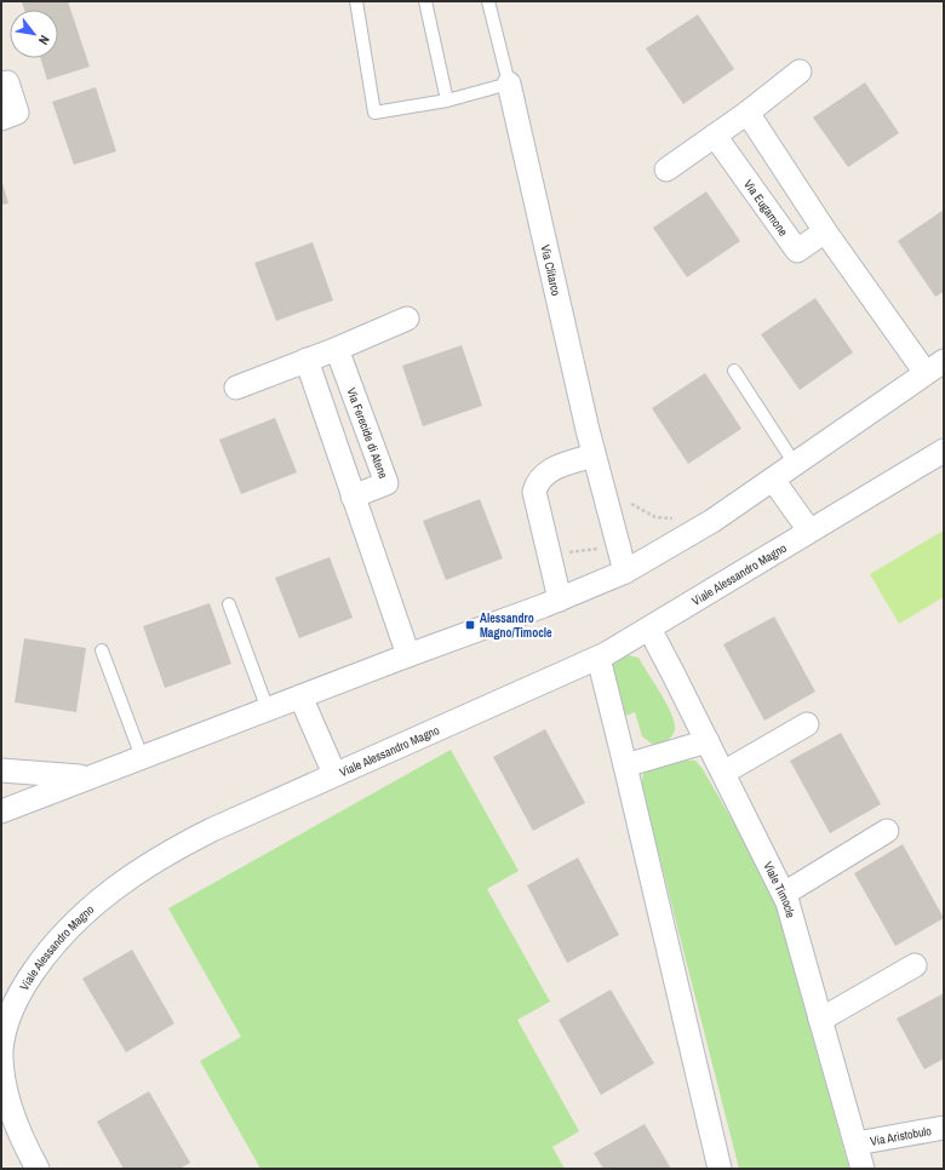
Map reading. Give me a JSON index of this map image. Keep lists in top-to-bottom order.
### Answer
{
  "streets": {
    "street": [
      "Via Eugamone",
      "Via Clitarco",
      "Via Ferecide di Atene",
      "Viale Alessandro Magno",
      "Viale Timocle",
      "Via Aristobulo"
    ]
  },
  "crossings": [
    ["Viale Alessandro Magno", "Viale Timocle"],
    ["Viale Timocle", "Via Aristobulo"]
  ],
  "places": {
    "transit": ["Alessandro Magno/Timocle"]
  },
  "north": "bottom right"
}
